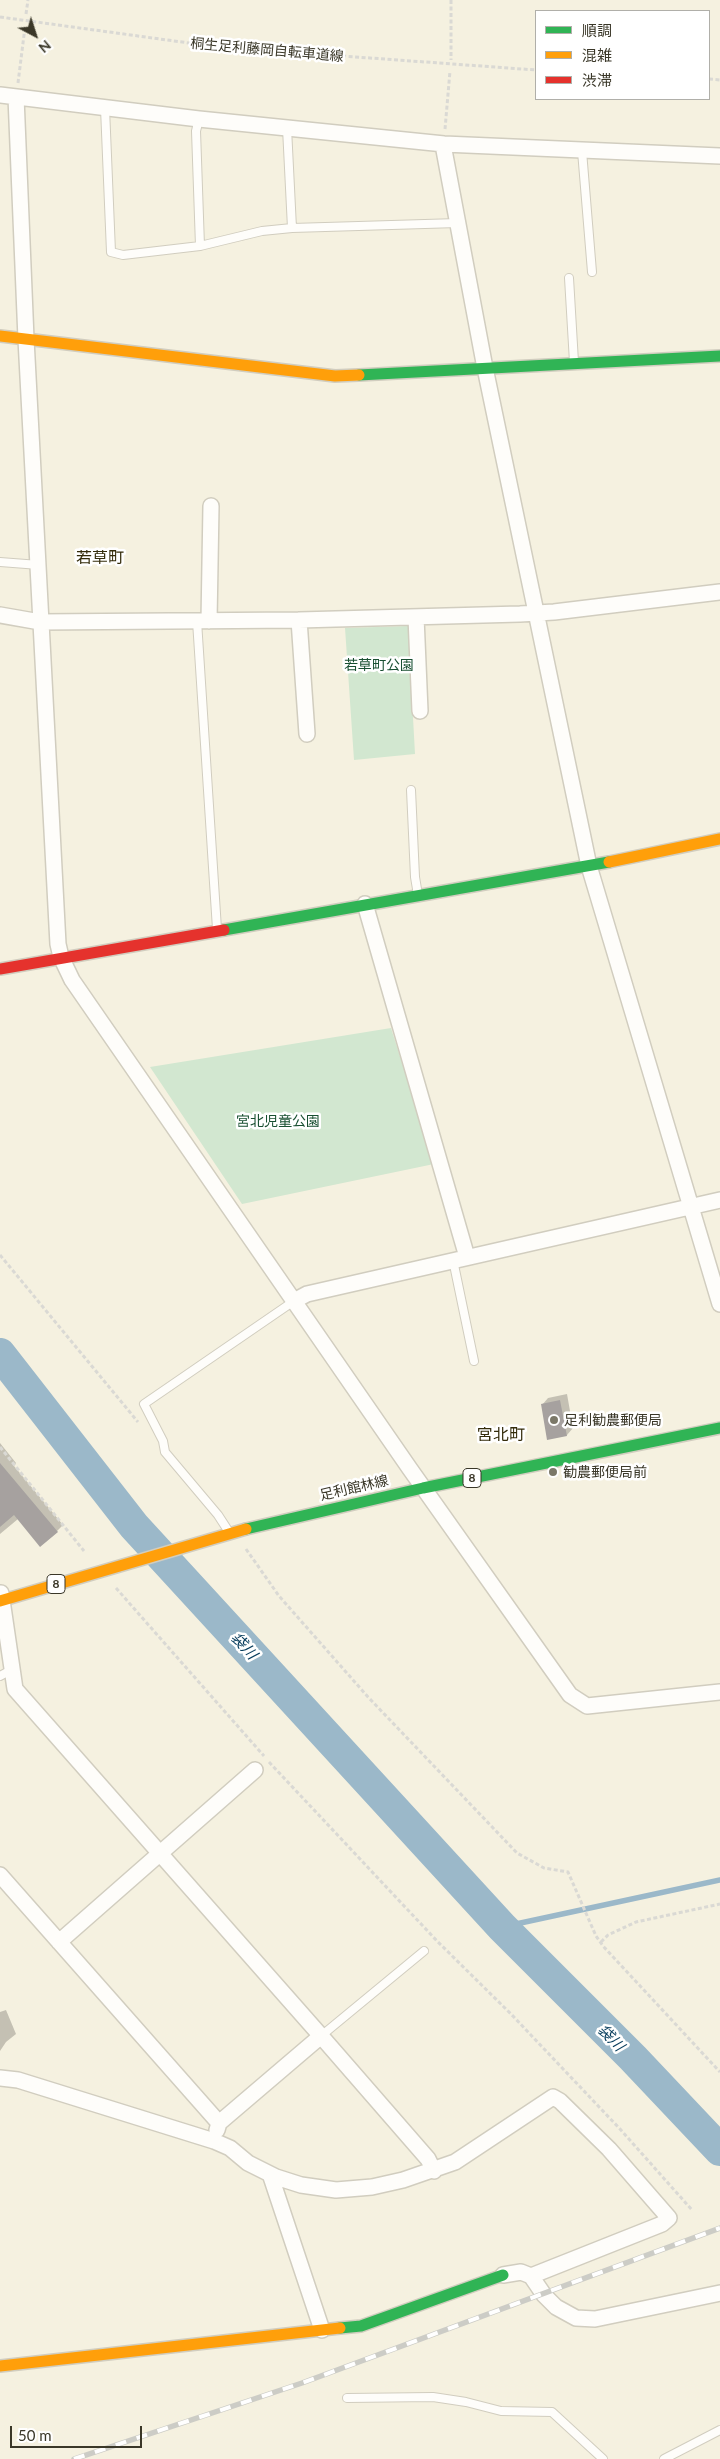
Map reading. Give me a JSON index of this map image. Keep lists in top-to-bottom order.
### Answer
{
  "streets": {
    "street": ["8", "足利館林線"],
    "path": ["桐生足利藤岡自転車道線"]
  },
  "districts": ["若草町", "宮北町"],
  "water": ["袋川"],
  "parks": ["若草町公園", "宮北児童公園"],
  "places": ["足利勧農郵便局", "勧農郵便局前"],
  "legend": ["順調", "混雑", "渋滞"],
  "scale_bar": "50 m",
  "north": "bottom right"
}
